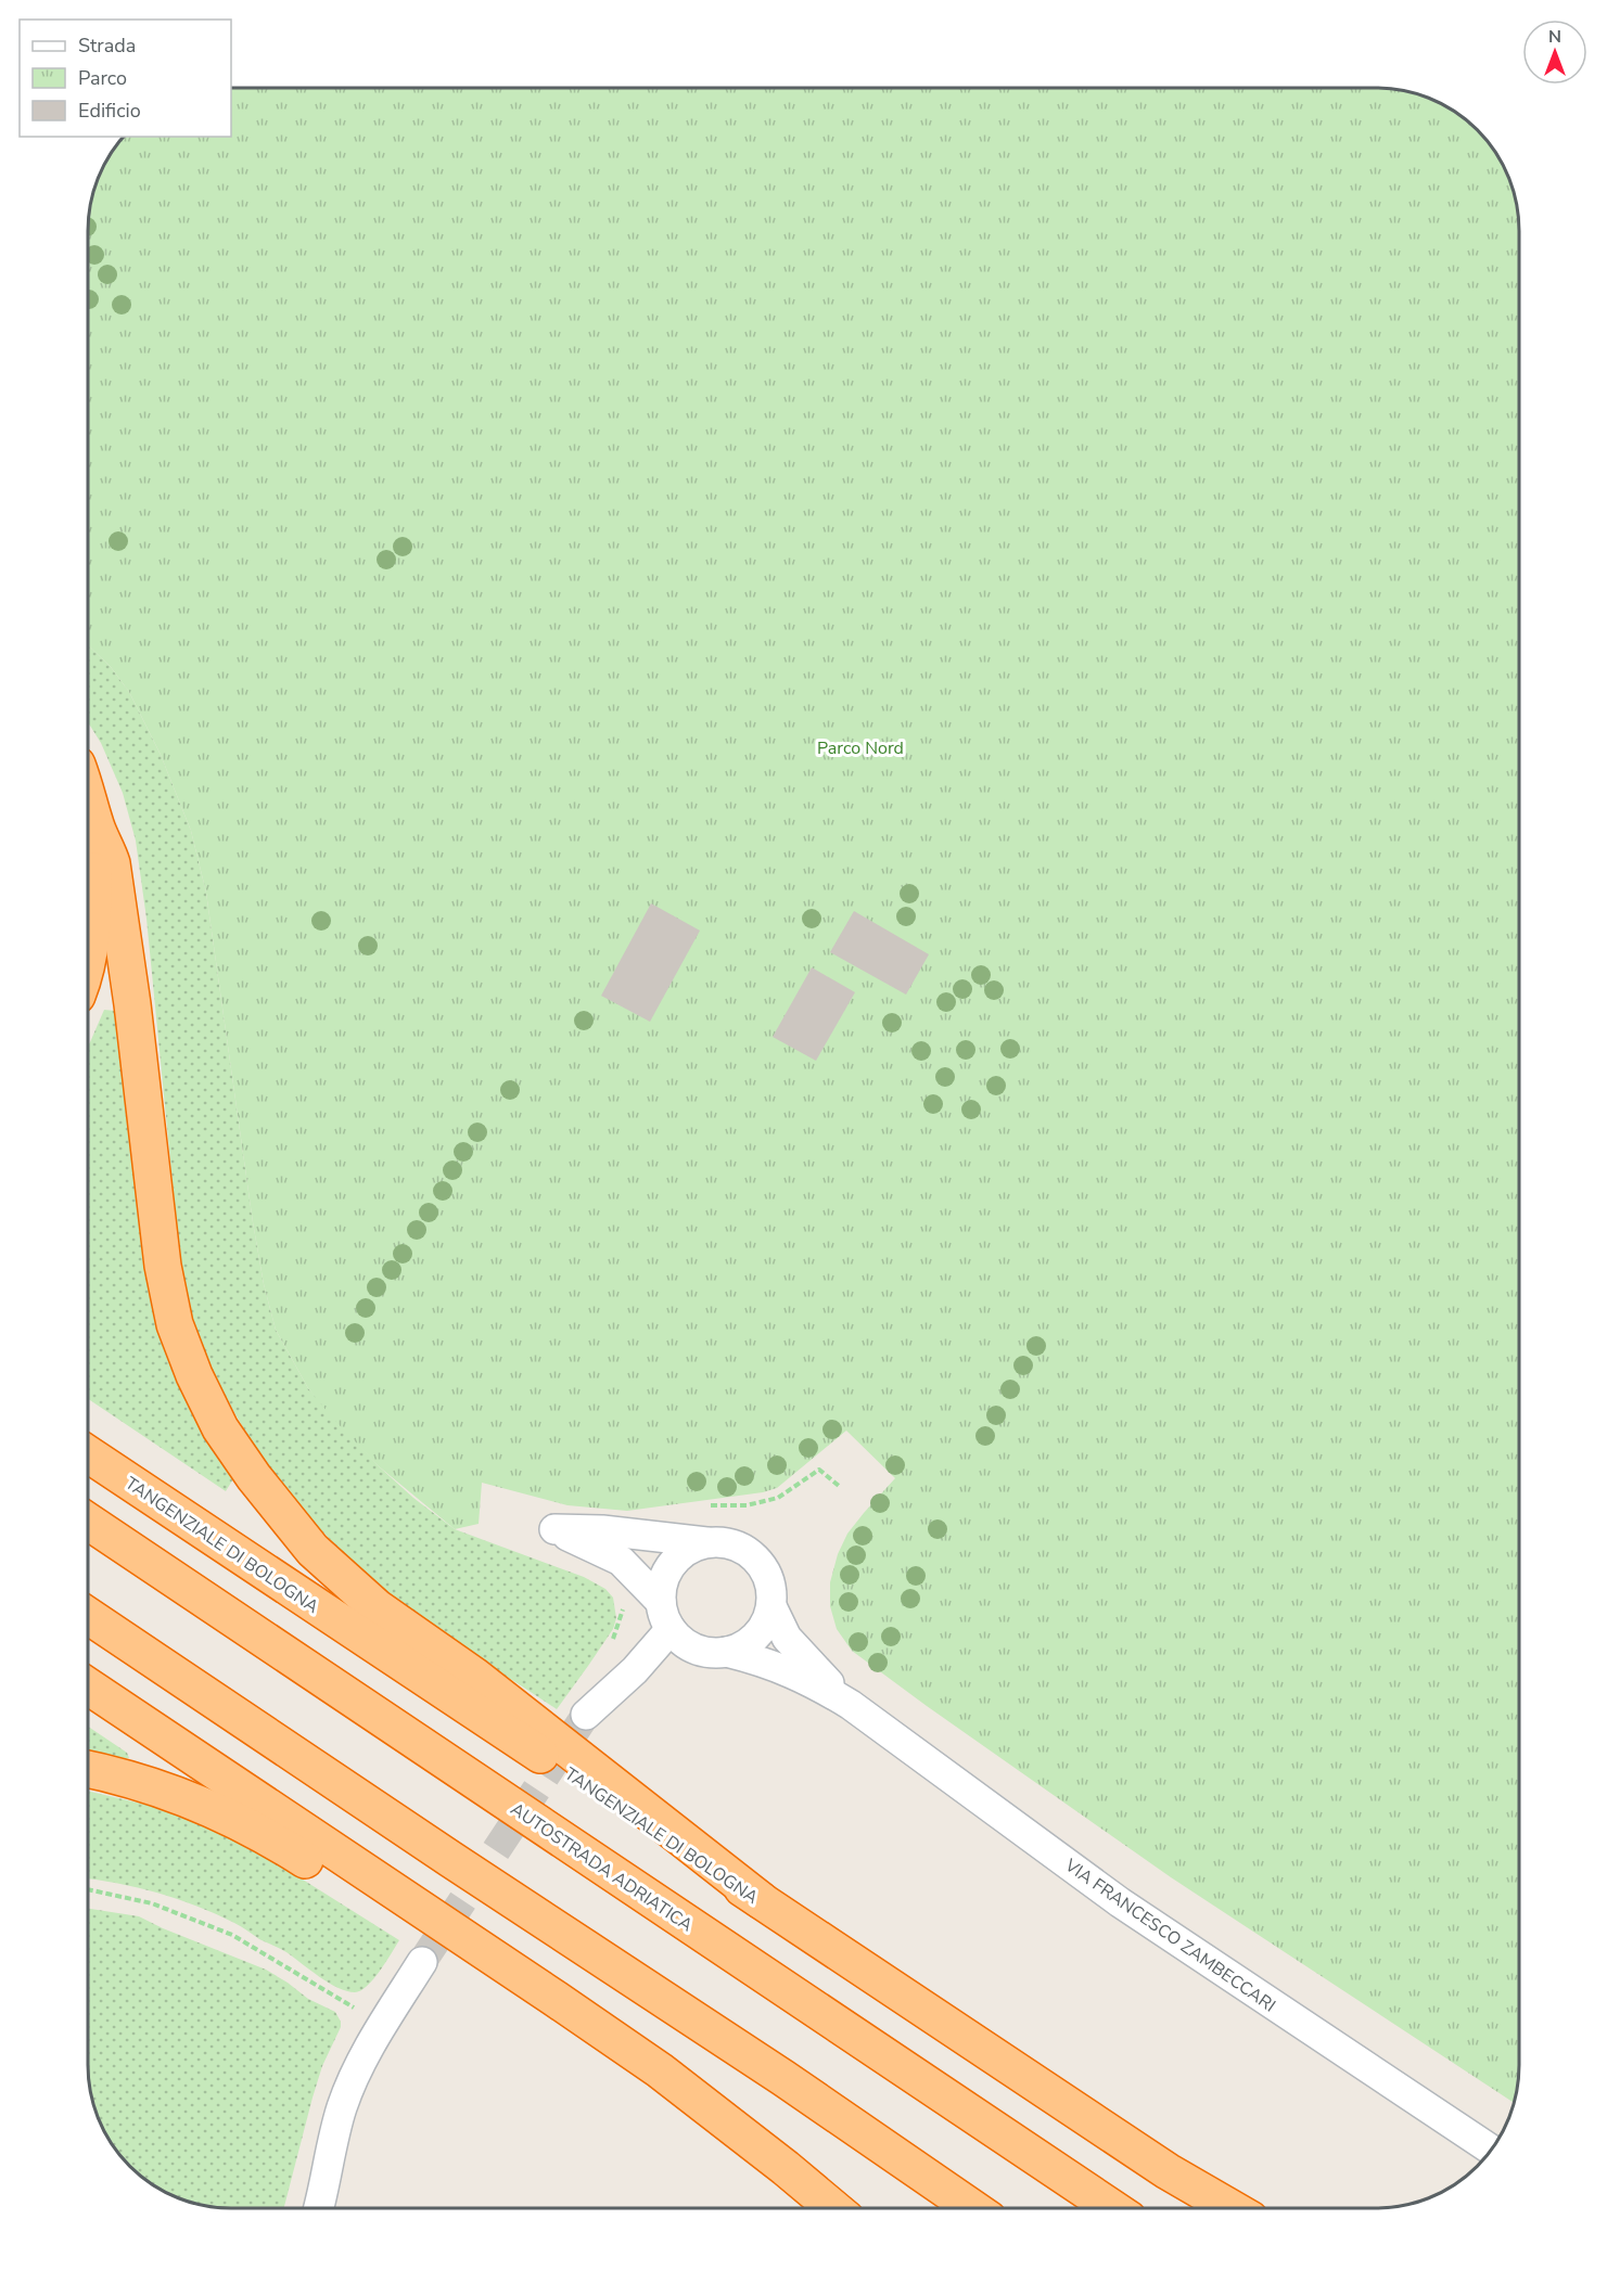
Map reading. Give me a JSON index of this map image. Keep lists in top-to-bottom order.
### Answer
{
  "streets": {
    "highway": ["TANGENZIALE DI BOLOGNA", "AUTOSTRADA ADRIATICA"],
    "street": ["VIA FRANCESCO ZAMBECCARI"]
  },
  "parks": ["Parco Nord"],
  "legend": ["Strada", "Parco", "Edificio"],
  "north": "top"
}
